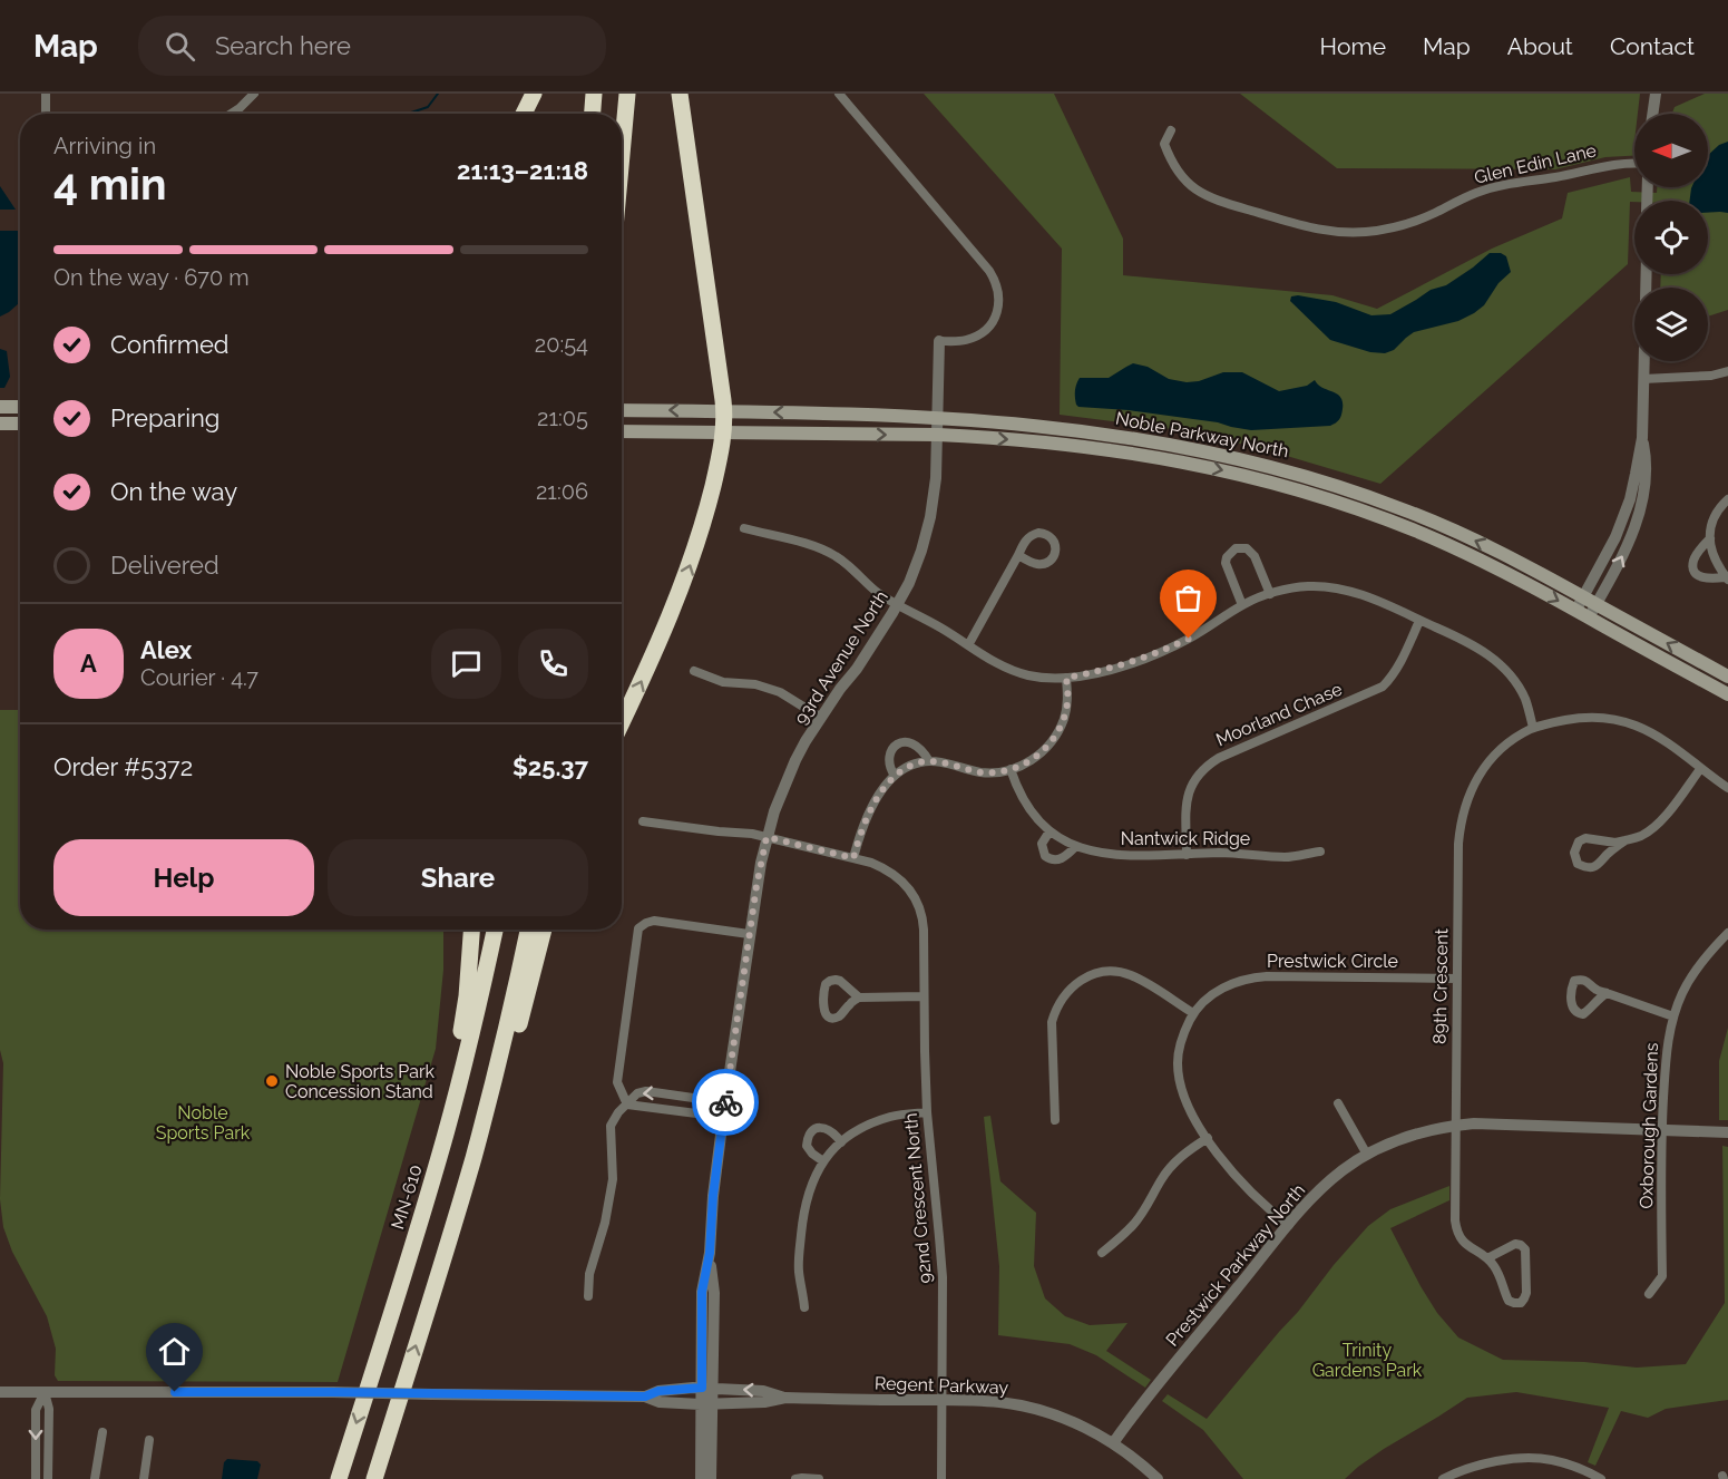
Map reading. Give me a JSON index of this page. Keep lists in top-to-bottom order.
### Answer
{
  "streets": {
    "highway": ["MN-610"],
    "main road": ["Noble Parkway North"],
    "street": [
      "Glen Edin Lane",
      "93rd Avenue North",
      "Moorland Chase",
      "Nantwick Ridge",
      "Prestwick Circle",
      "89th Crescent",
      "Oxborough Gardens",
      "92nd Crescent North",
      "Prestwick Parkway North",
      "Regent Parkway"
    ]
  },
  "crossings": [
    ["Noble Parkway North", "93rd Avenue North"],
    ["93rd Avenue North", "Regent Parkway"],
    ["Moorland Chase", "Nantwick Ridge"],
    ["Prestwick Circle", "89th Crescent"],
    ["Prestwick Circle", "Prestwick Parkway North"],
    ["89th Crescent", "Prestwick Parkway North"],
    ["Oxborough Gardens", "Prestwick Parkway North"],
    ["92nd Crescent North", "Regent Parkway"],
    ["Prestwick Parkway North", "Regent Parkway"]
  ],
  "parks": ["Noble Sports Park", "Trinity Gardens Park"],
  "places": ["Noble Sports Park Concession Stand"],
  "north": "left",
  "page": {
    "header": "Map",
    "search": "Search here",
    "nav": [
      "Home",
      "Map",
      "About",
      "Contact"
    ],
    "heading": ["4 min", "Arriving in", "21:13–21:18"],
    "panel": [
      "Alex",
      "Courier · 4.7",
      "Order #5372",
      "$25.37"
    ],
    "bar": "On the way · 670 m",
    "list": [
      ["Confirmed", "20:54"],
      ["Preparing", "21:05"],
      ["On the way", "21:06"],
      "Delivered"
    ],
    "round": "A",
    "buttons": ["Help", "Share"]
  }
}
